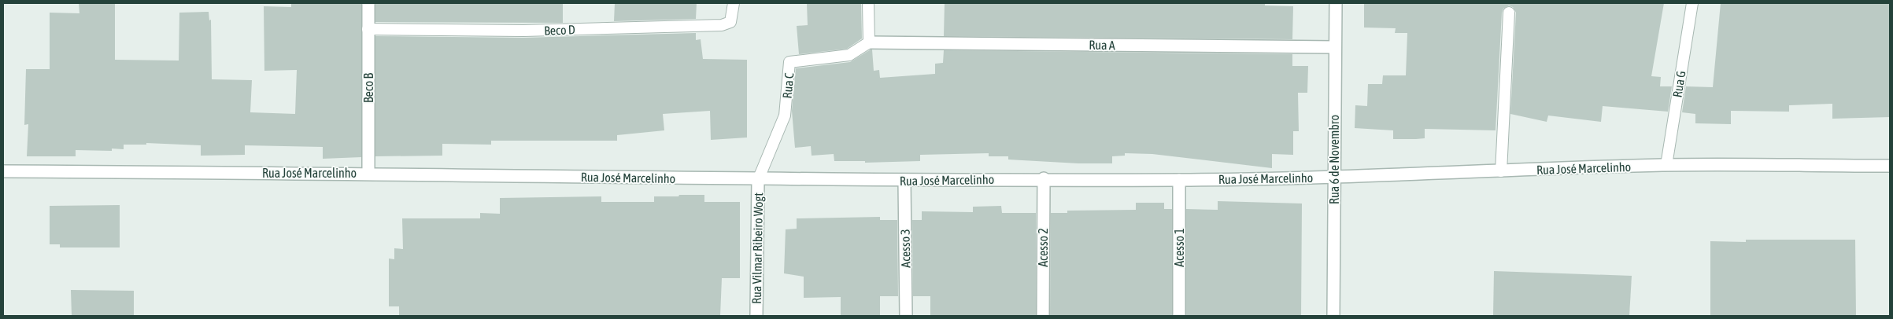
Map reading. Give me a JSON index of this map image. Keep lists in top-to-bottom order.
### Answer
{
  "streets": {
    "street": [
      "Rua A",
      "Beco B",
      "Rua 6 de Novembro",
      "Rua José Marcelinho",
      "Acesso 2",
      "Acesso 1",
      "Rua Vilmar Ribeiro Wogt",
      "Acesso 3"
    ],
    "lane": ["Beco D", "Rua G", "Rua C"]
  },
  "crossings": [
    ["Beco D", "Beco B"],
    ["Rua A", "Rua C"],
    ["Rua A", "Rua 6 de Novembro"],
    ["Rua G", "Rua José Marcelinho"],
    ["Rua C", "Rua José Marcelinho"],
    ["Rua C", "Rua Vilmar Ribeiro Wogt"],
    ["Beco B", "Rua José Marcelinho"],
    ["Rua 6 de Novembro", "Rua José Marcelinho"],
    ["Rua José Marcelinho", "Acesso 2"],
    ["Rua José Marcelinho", "Acesso 1"],
    ["Rua José Marcelinho", "Rua Vilmar Ribeiro Wogt"],
    ["Rua José Marcelinho", "Acesso 3"]
  ]
}
